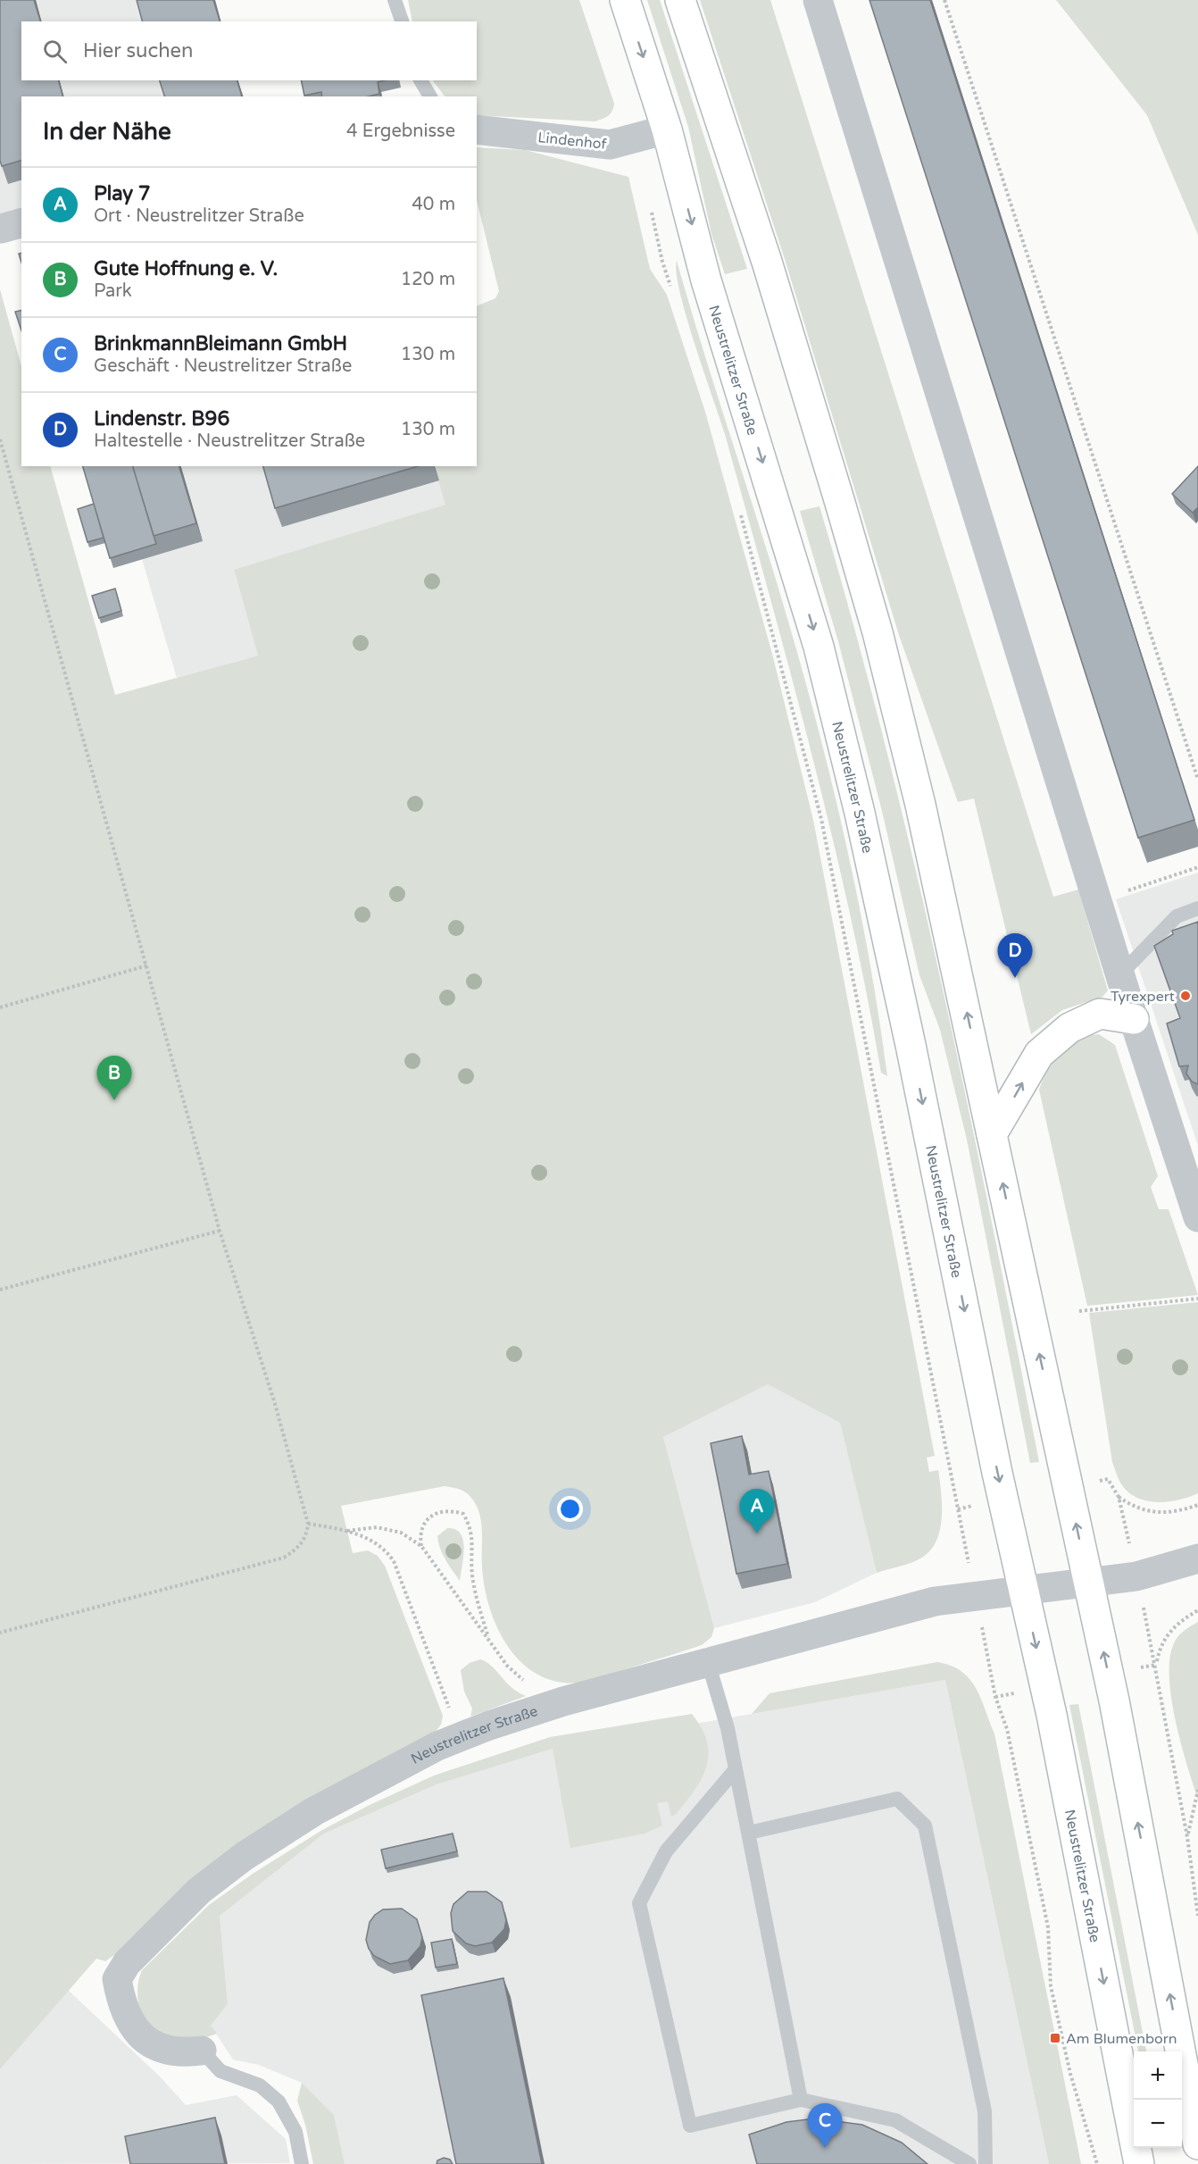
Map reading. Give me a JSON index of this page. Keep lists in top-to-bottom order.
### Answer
{
  "streets": {
    "main road": ["Neustrelitzer Straße"],
    "street": ["Lindenhof"]
  },
  "crossings": [
    ["Lindenhof", "Neustrelitzer Straße"]
  ],
  "places": {
    "other": ["Tyrexpert"],
    "transit": ["Am Blumenborn"]
  },
  "page": {
    "search": "Hier suchen",
    "heading": ["In der Nähe", "4 Ergebnisse"],
    "list": [
      {
        "mark": "A",
        "name": "Play 7",
        "note": "Ort · Neustrelitzer Straße",
        "value": "40 m"
      },
      {
        "mark": "B",
        "name": "Gute Hoffnung e. V.",
        "note": "Park",
        "value": "120 m"
      },
      {
        "mark": "C",
        "name": "BrinkmannBleimann GmbH",
        "note": "Geschäft · Neustrelitzer Straße",
        "value": "130 m"
      },
      {
        "mark": "D",
        "name": "Lindenstr. B96",
        "note": "Haltestelle · Neustrelitzer Straße",
        "value": "130 m"
      }
    ],
    "pins": [
      "D",
      "B",
      "A",
      "C"
    ],
    "map_buttons": ["+", "−"]
  }
}
